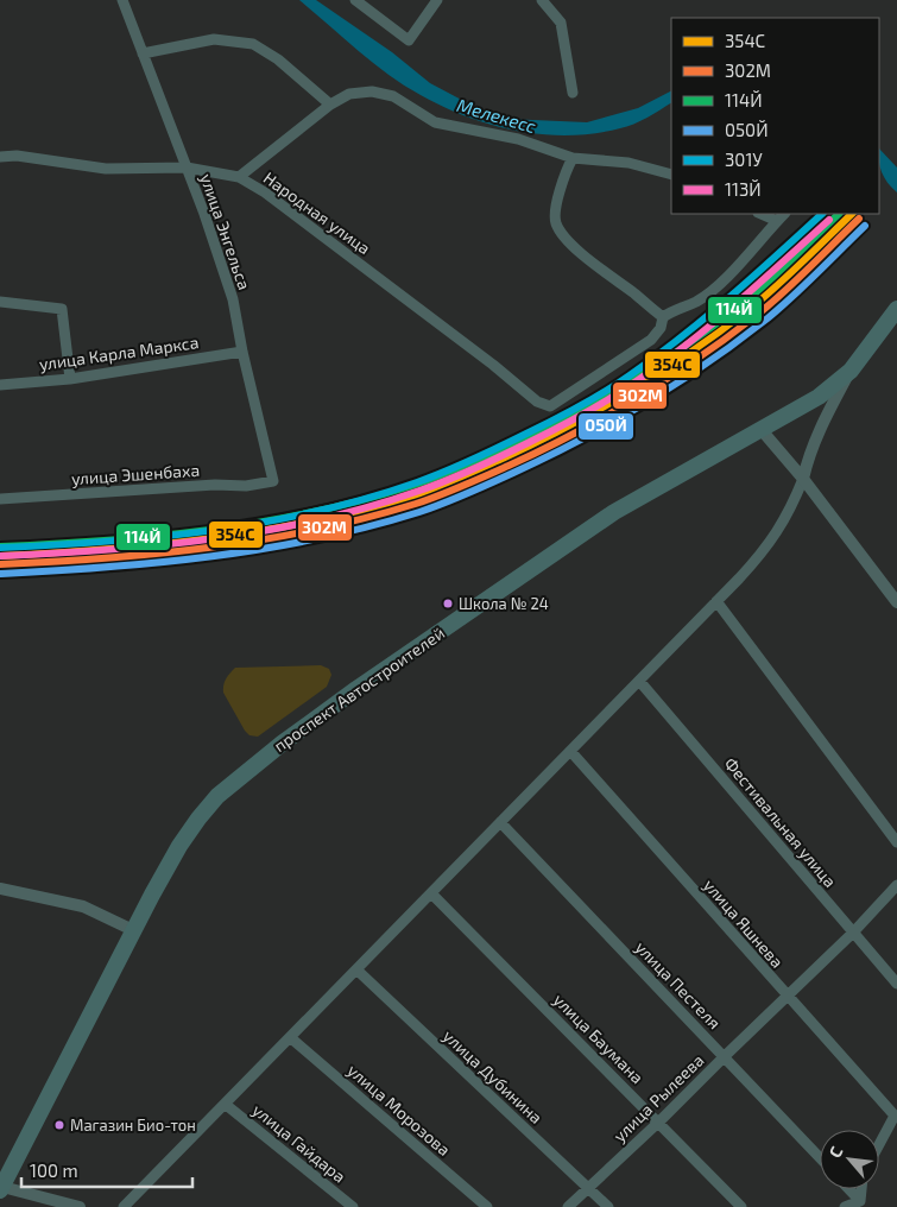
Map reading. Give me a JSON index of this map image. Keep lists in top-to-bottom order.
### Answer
{
  "streets": {
    "highway": ["проспект Автостроителей"],
    "street": [
      "Народная улица",
      "улица Энгельса",
      "улица Карла Маркса",
      "улица Эшенбаха",
      "Фестивальная улица",
      "улица Яшнева",
      "улица Пестеля",
      "улица Баумана",
      "улица Дубинина",
      "улица Рылеева",
      "улица Морозова",
      "улица Гайдара"
    ]
  },
  "crossings": [
    ["Народная улица", "улица Энгельса"],
    ["улица Энгельса", "улица Карла Маркса"],
    ["улица Энгельса", "улица Эшенбаха"],
    ["Фестивальная улица", "улица Рылеева"],
    ["улица Яшнева", "улица Рылеева"],
    ["улица Пестеля", "улица Рылеева"],
    ["улица Баумана", "улица Рылеева"],
    ["улица Дубинина", "улица Рылеева"]
  ],
  "water": ["Мелекесс"],
  "places": ["Школа № 24", "Магазин Био-тон"],
  "lines": [
    "transit line 354С",
    "transit line 114Й",
    "transit line 301У",
    "transit line 302М",
    "transit line 113Й",
    "transit line 050Й"
  ],
  "legend": [
    "354С",
    "302М",
    "114Й",
    "050Й",
    "301У",
    "113Й"
  ],
  "scale_bar": "100 m",
  "north": "top left"
}
